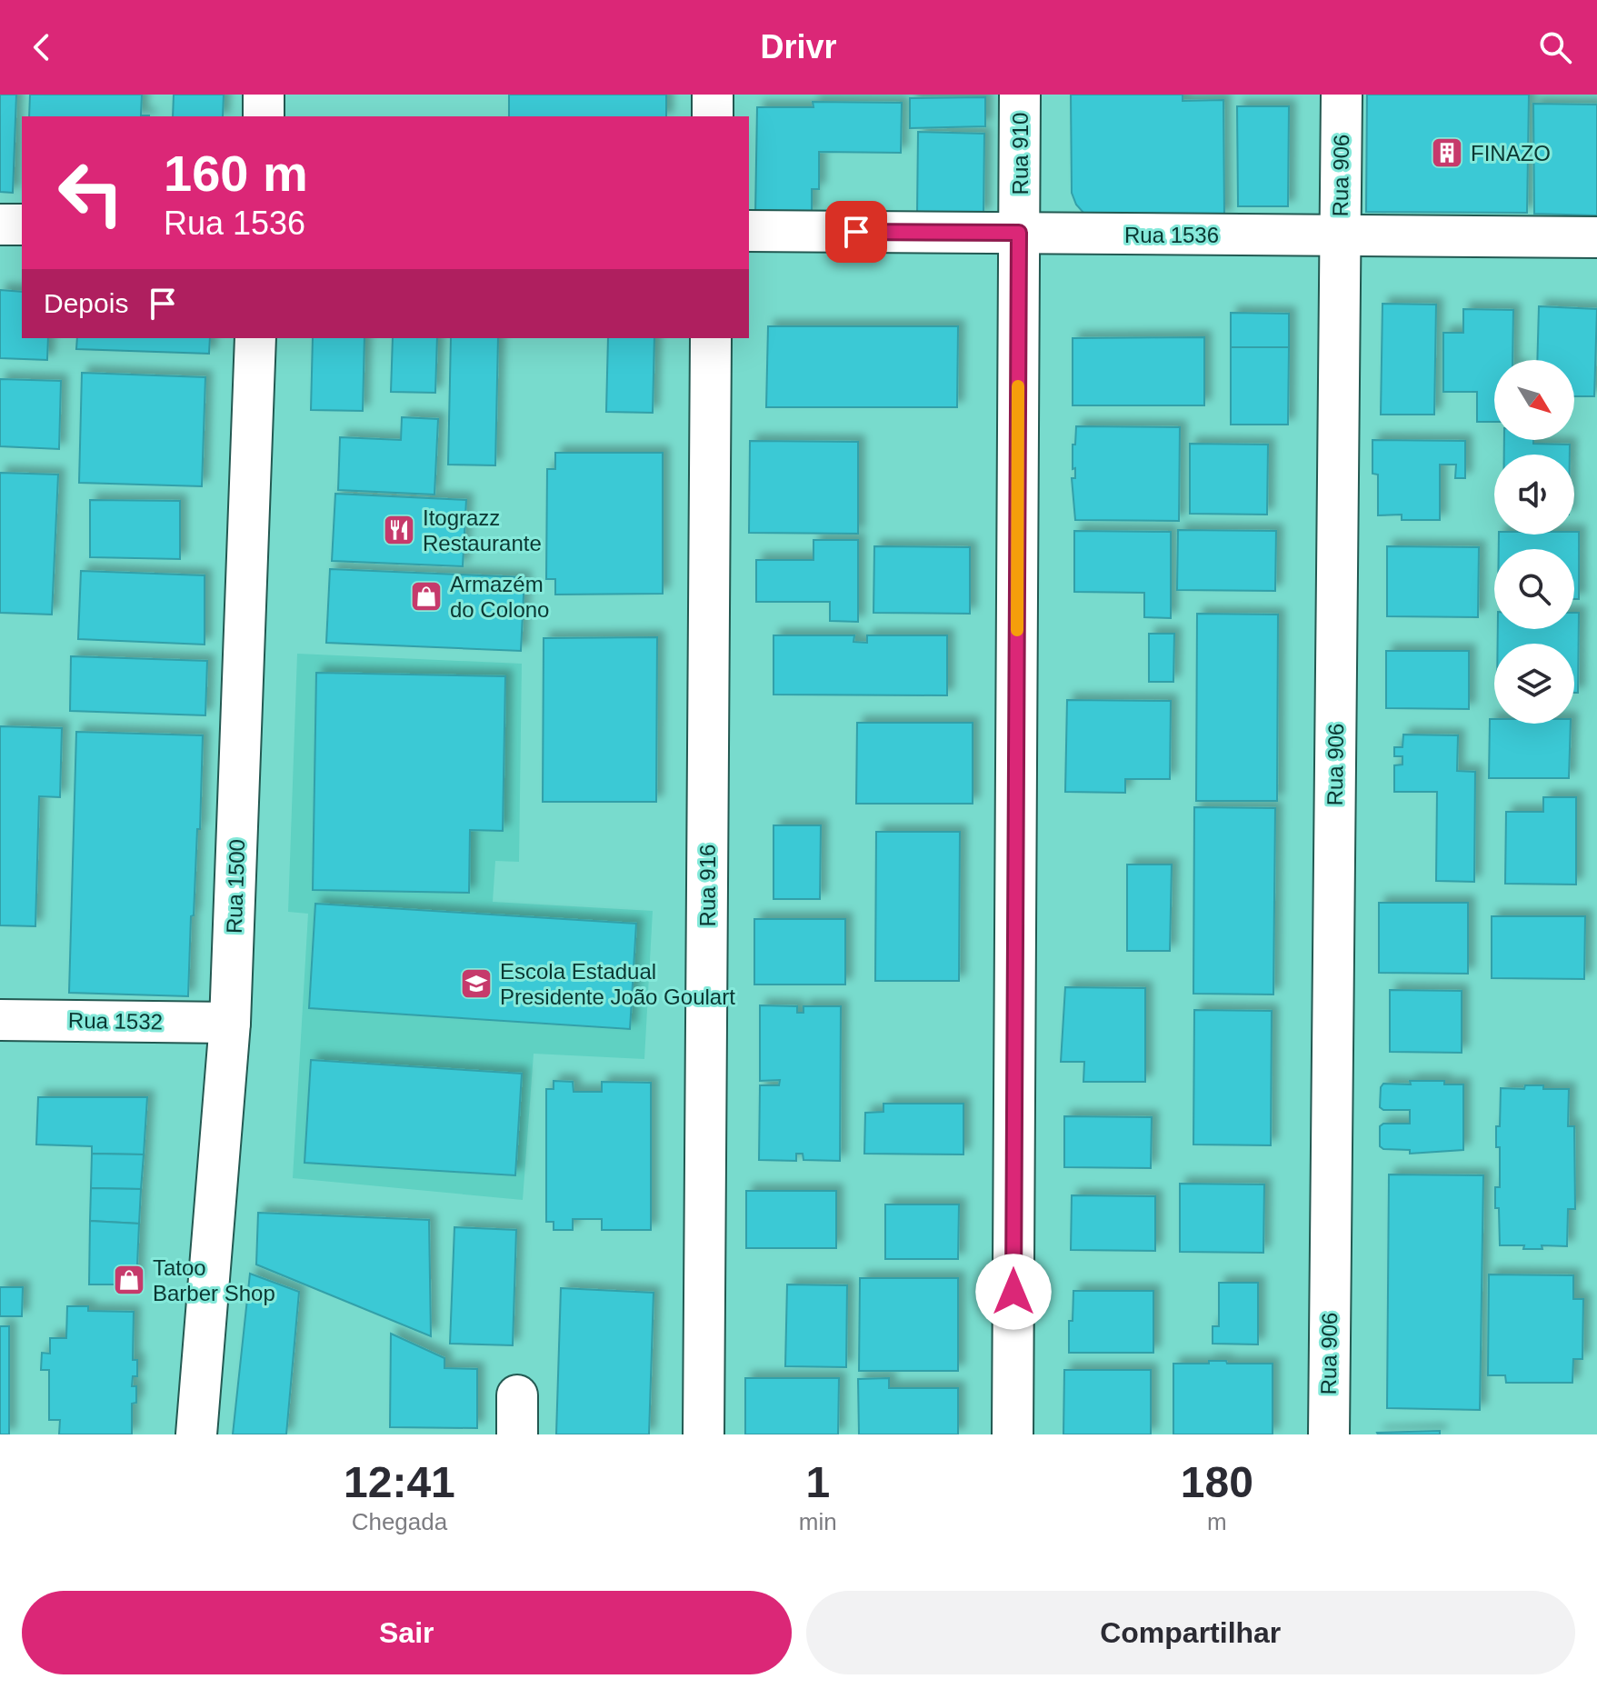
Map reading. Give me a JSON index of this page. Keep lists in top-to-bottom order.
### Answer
{
  "streets": {
    "street": [
      "Rua 910",
      "Rua 906",
      "Rua 1536",
      "Rua 916",
      "Rua 1500",
      "Rua 1532"
    ]
  },
  "crossings": [
    ["Rua 910", "Rua 1536"],
    ["Rua 906", "Rua 1536"],
    ["Rua 1500", "Rua 1532"]
  ],
  "places": {
    "building": ["FINAZO"],
    "restaurant": ["Itograzz Restaurante"],
    "shop": ["Armazém do Colono", "Tatoo Barber Shop"],
    "school or university": ["Escola Estadual Presidente João Goulart"]
  },
  "north": "bottom right",
  "page": {
    "header": "Drivr",
    "turn": ["160 m", "Rua 1536"],
    "then": "Depois",
    "eta": [
      "12:41",
      "Chegada",
      "1",
      "min",
      "180",
      "m"
    ],
    "buttons": ["Sair", "Compartilhar"]
  }
}
